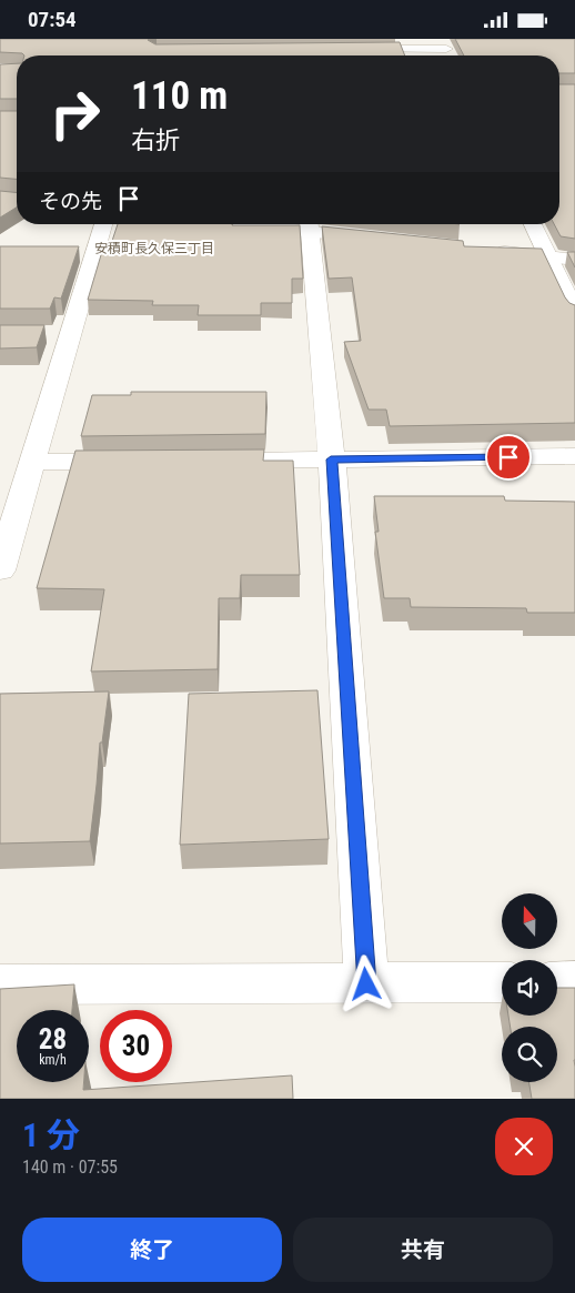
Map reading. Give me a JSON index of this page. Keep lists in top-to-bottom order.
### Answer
{
  "districts": ["安積町長久保三丁目"],
  "north": "top",
  "page": {
    "status": "07:54",
    "turn": ["110 m", "右折"],
    "then": "その先",
    "speed": "28 km/h",
    "limit": "30",
    "heading": ["1 分", "140 m · 07:55"],
    "buttons": ["終了", "共有"]
  }
}
